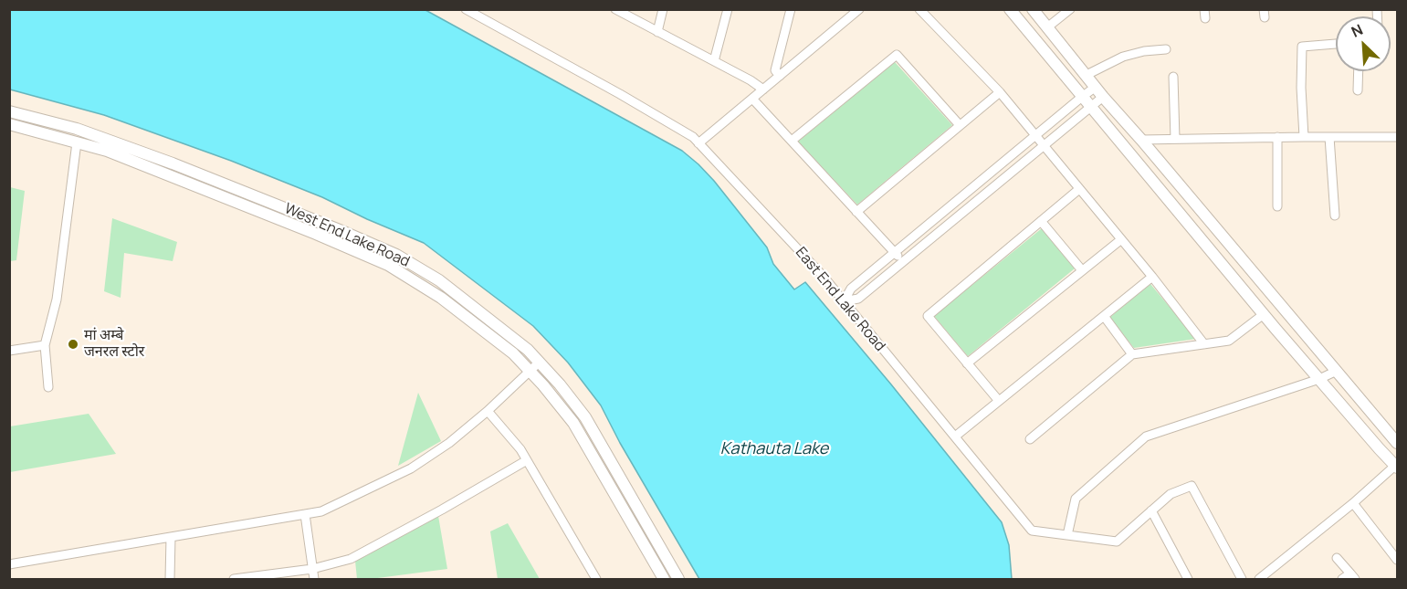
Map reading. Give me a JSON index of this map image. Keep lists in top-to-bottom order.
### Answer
{
  "streets": {
    "street": ["West End Lake Road", "East End Lake Road"]
  },
  "water": ["Kathauta Lake"],
  "places": ["मां अम्बे जनरल स्टोर"],
  "north": "top left"
}
